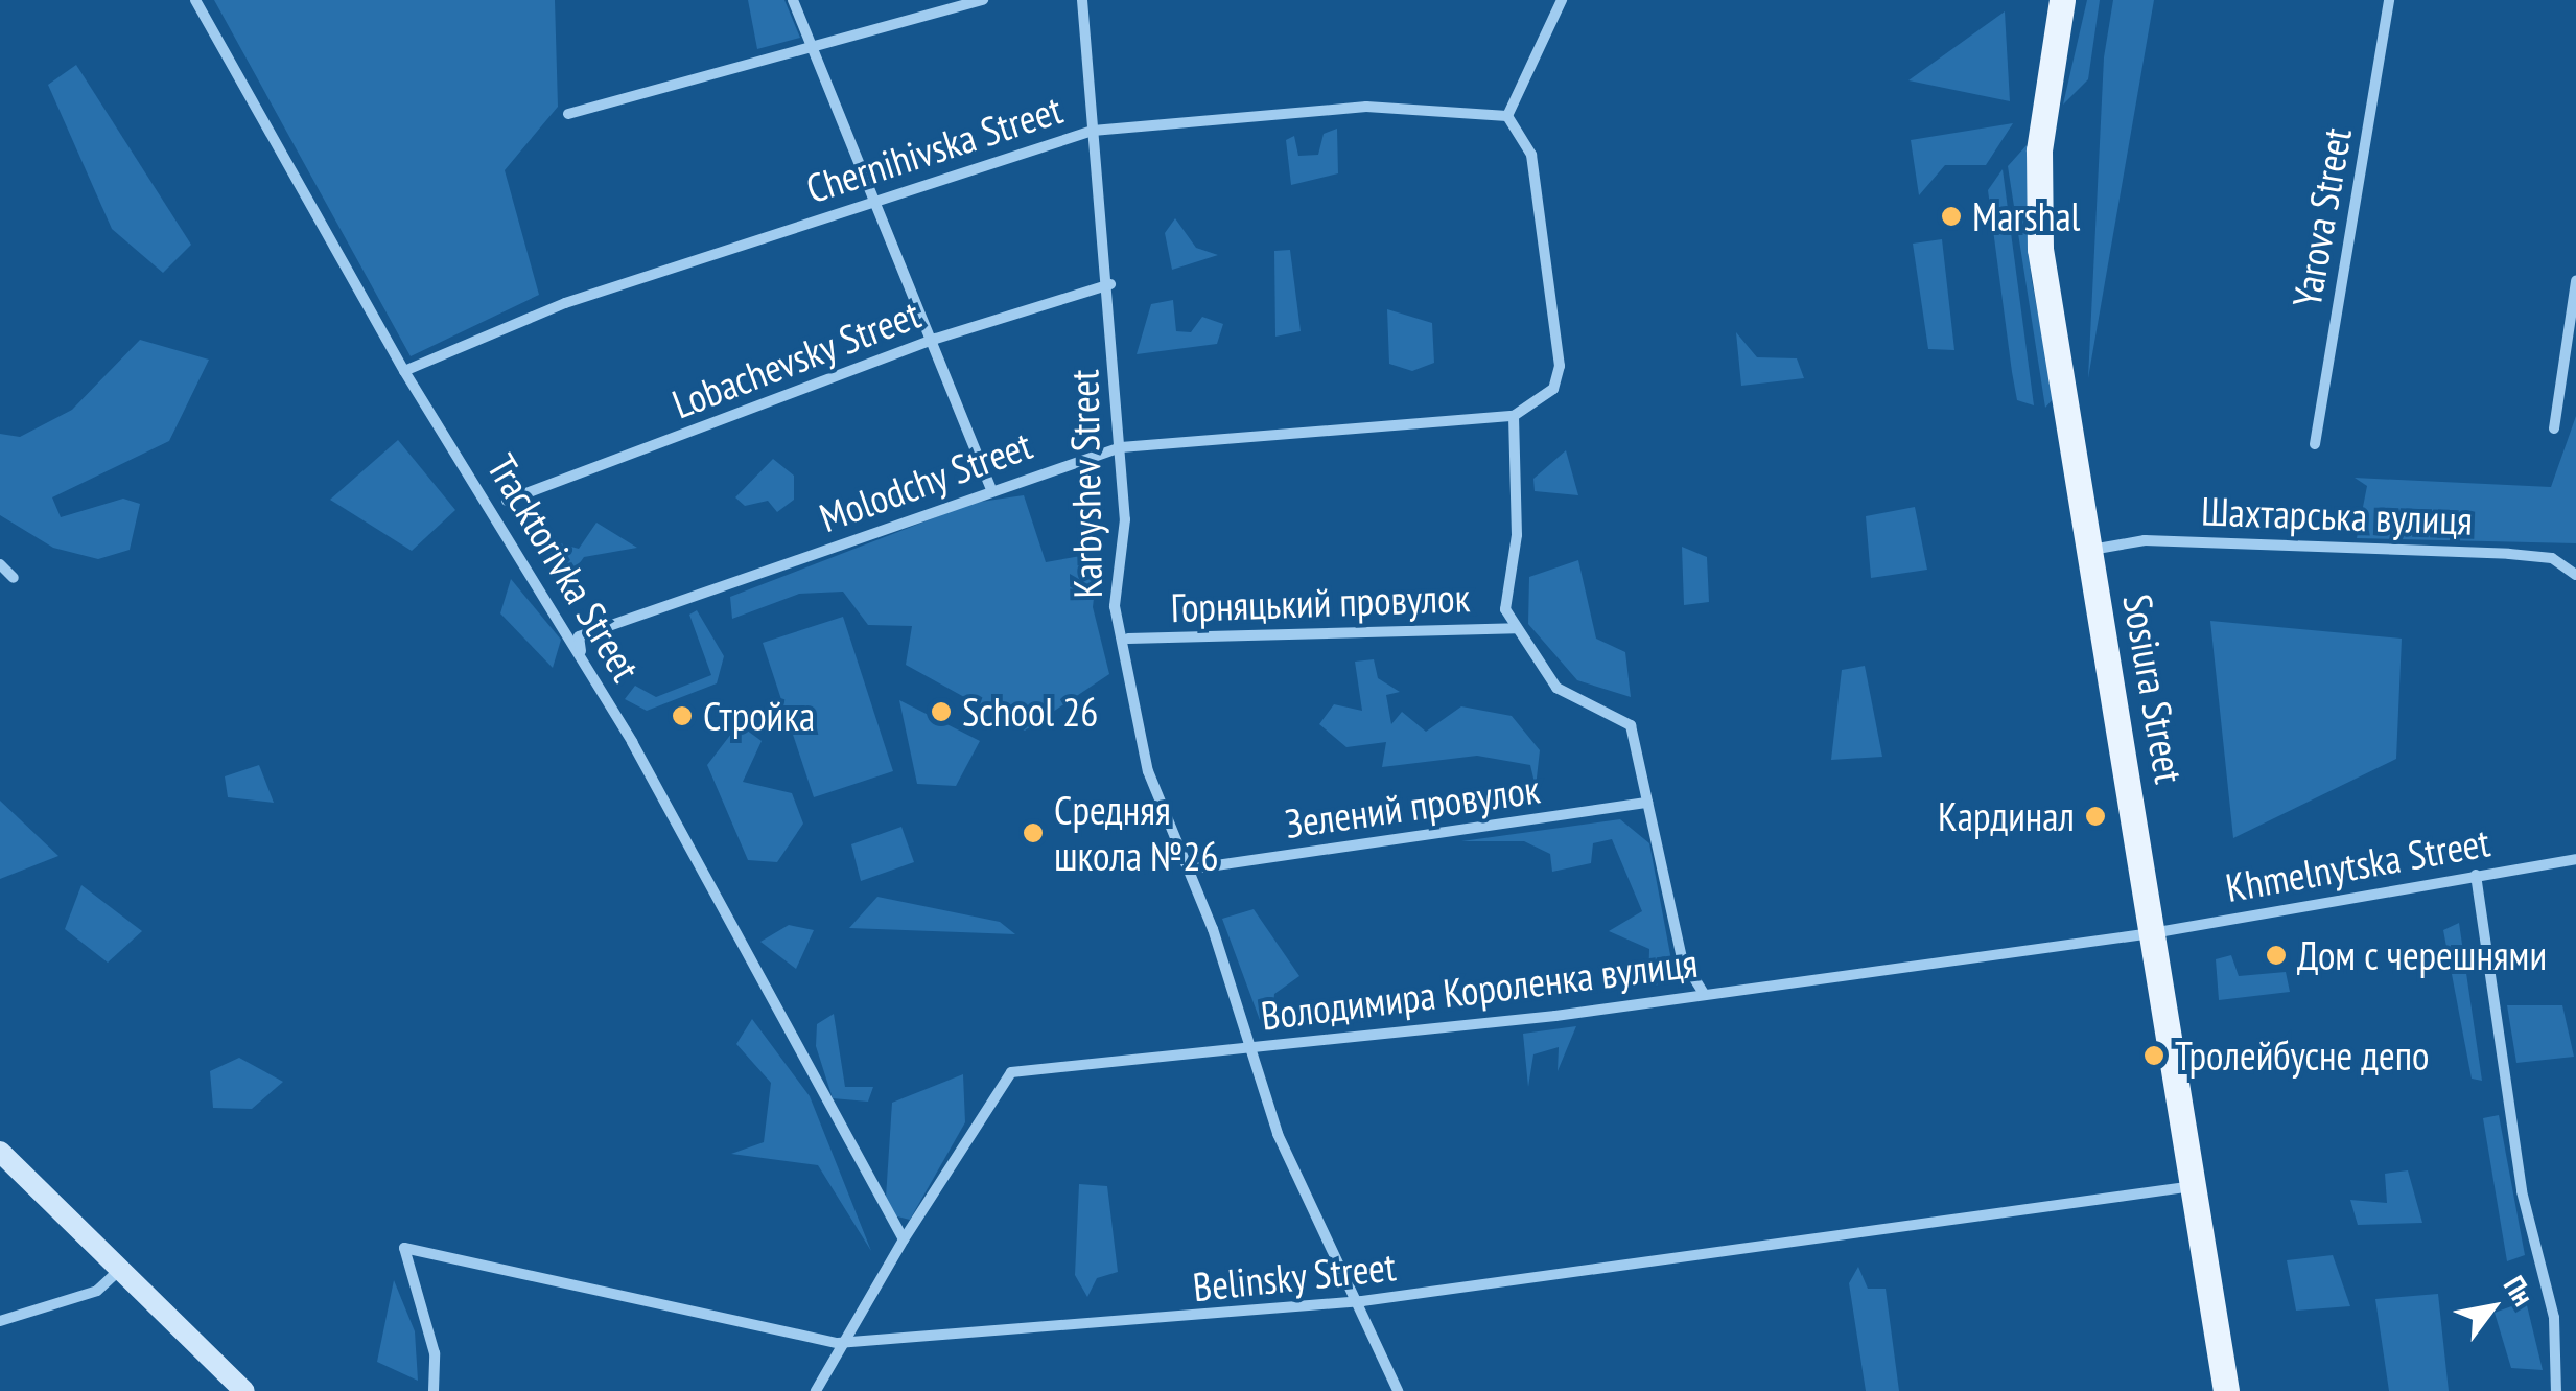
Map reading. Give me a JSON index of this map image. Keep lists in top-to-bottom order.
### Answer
{
  "streets": {
    "main road": ["Sosiura Street"],
    "street": [
      "Chernihivska Street",
      "Yarova Street",
      "Lobachevsky Street",
      "Molodchy Street",
      "Karbyshev Street",
      "Шахтарська вулиця",
      "Tracktorivka Street",
      "Горняцький провулок",
      "Зелений провулок",
      "Khmelnytska Street",
      "Володимира Короленка вулиця",
      "Belinsky Street"
    ]
  },
  "crossings": [
    ["Chernihivska Street", "Karbyshev Street"],
    ["Chernihivska Street", "Tracktorivka Street"],
    ["Lobachevsky Street", "Karbyshev Street"],
    ["Molodchy Street", "Karbyshev Street"],
    ["Molodchy Street", "Tracktorivka Street"],
    ["Karbyshev Street", "Горняцький провулок"],
    ["Karbyshev Street", "Зелений провулок"],
    ["Karbyshev Street", "Володимира Короленка вулиця"],
    ["Karbyshev Street", "Belinsky Street"],
    ["Шахтарська вулиця", "Sosiura Street"],
    ["Tracktorivka Street", "Володимира Короленка вулиця"],
    ["Sosiura Street", "Khmelnytska Street"],
    ["Sosiura Street", "Володимира Короленка вулиця"],
    ["Sosiura Street", "Belinsky Street"],
    ["Khmelnytska Street", "Володимира Короленка вулиця"]
  ],
  "places": [
    "Marshal",
    "School 26",
    "Стройка",
    "Кардинал",
    "Средняя школа №26",
    "Дом с черешнями",
    "Тролейбусне депо"
  ],
  "north": "top right"
}
